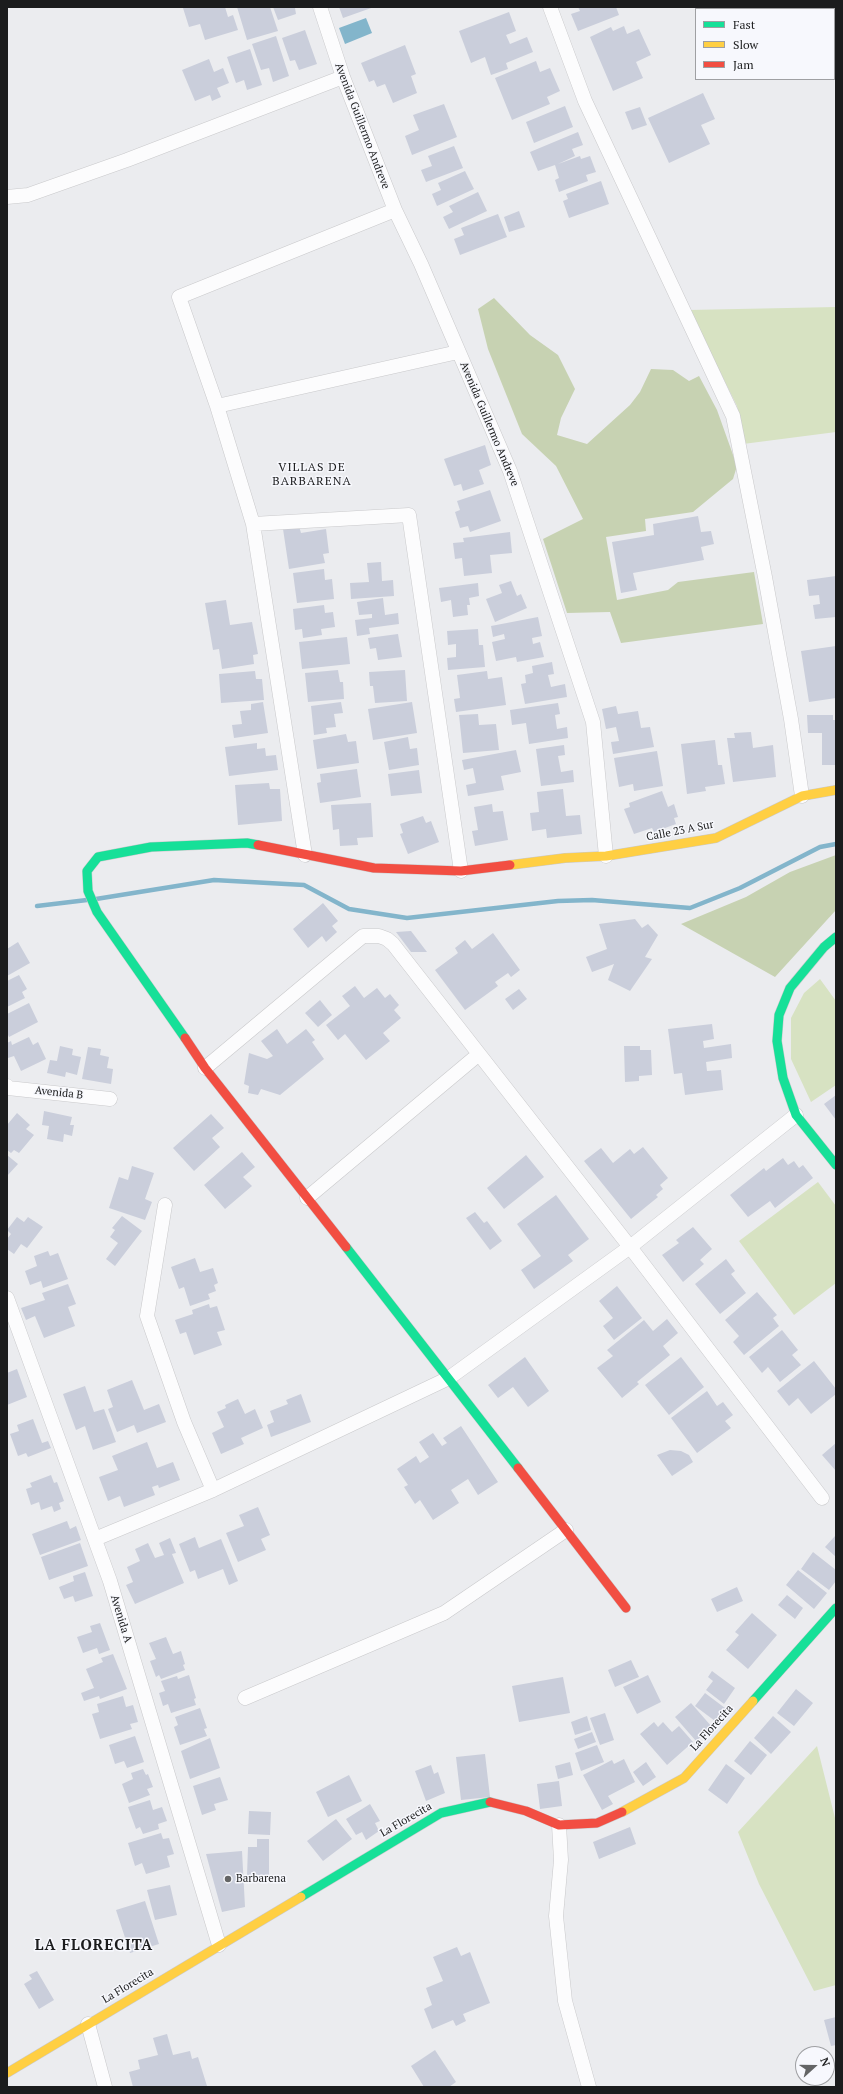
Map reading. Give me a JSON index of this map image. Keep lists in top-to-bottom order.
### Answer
{
  "streets": {
    "street": [
      "Avenida Guillermo Andreve",
      "Calle 23 A Sur",
      "Avenida B",
      "Avenida A",
      "La Florecita"
    ]
  },
  "crossings": [
    ["Avenida Guillermo Andreve", "Calle 23 A Sur"],
    ["Avenida A", "La Florecita"]
  ],
  "districts": ["VILLAS DE BARBARENA", "LA FLORECITA"],
  "places": ["Barbarena"],
  "legend": ["Fast", "Slow", "Jam"],
  "north": "right"
}
